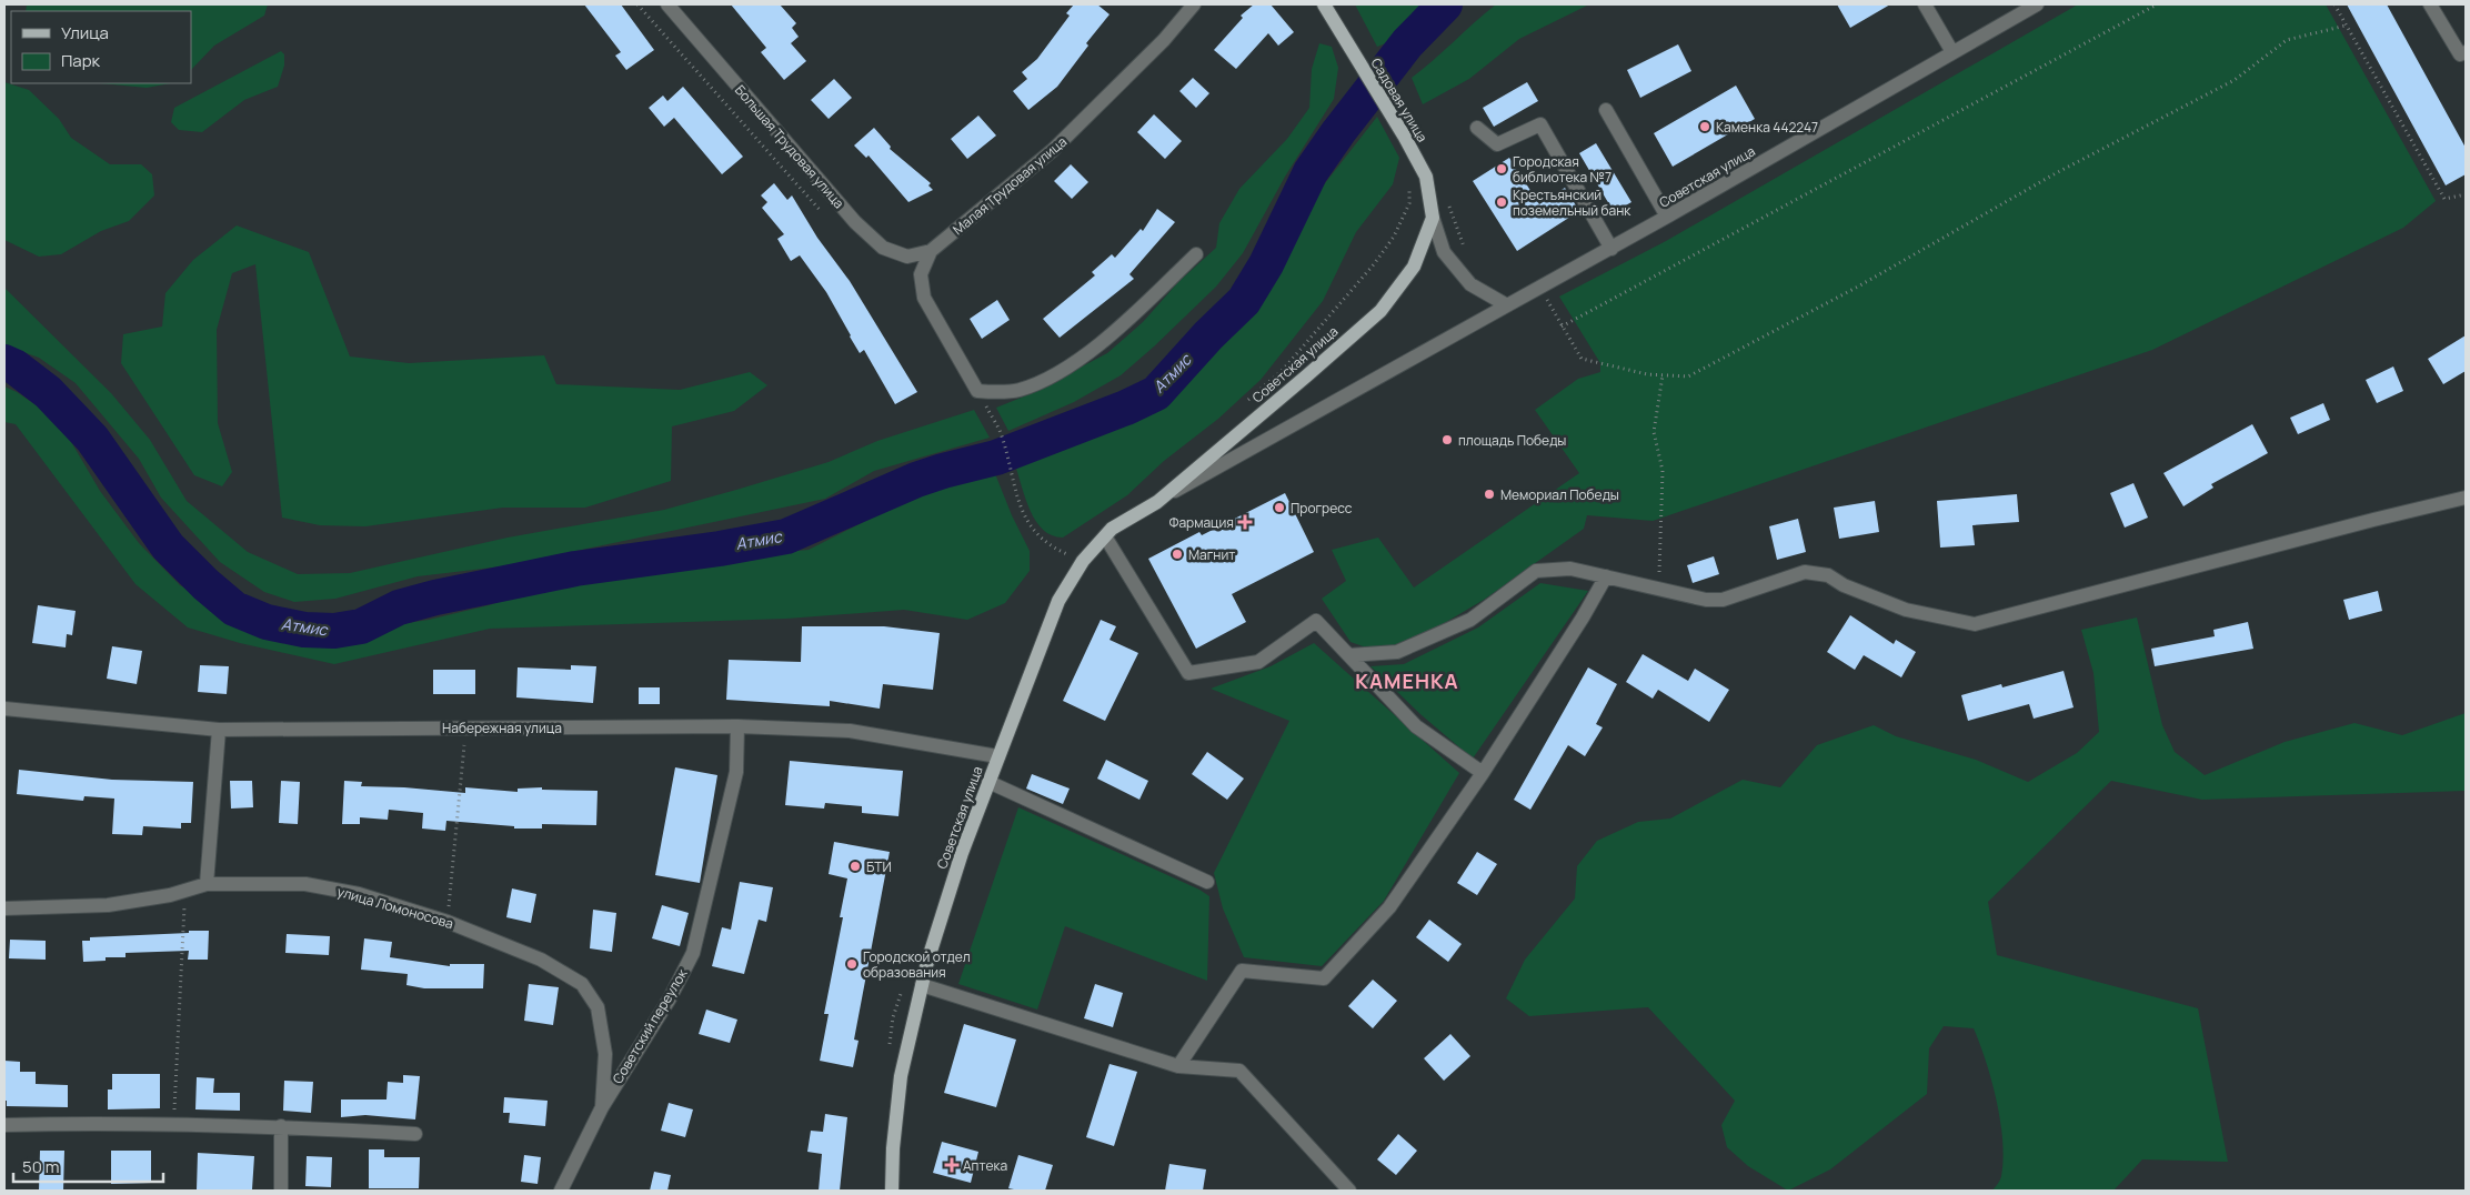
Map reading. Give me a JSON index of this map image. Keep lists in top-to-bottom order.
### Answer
{
  "streets": {
    "main road": ["Садовая улица", "Советская улица"],
    "street": [
      "Большая Трудовая улица",
      "Малая Трудовая улица",
      "Набережная улица",
      "улица Ломоносова",
      "Советский переулок"
    ]
  },
  "crossings": [
    ["Садовая улица", "Советская улица"],
    ["Большая Трудовая улица", "Малая Трудовая улица"],
    ["Советская улица", "Набережная улица"],
    ["Набережная улица", "Советский переулок"],
    ["улица Ломоносова", "Советский переулок"]
  ],
  "districts": ["КАМЕНКА"],
  "water": ["Атмис"],
  "places": {
    "other": [
      "Каменка 442247",
      "Городская библиотека №7",
      "Крестьянский поземельный банк",
      "площадь Победы",
      "Мемориал Победы",
      "Прогресс",
      "Магнит",
      "БТИ",
      "Городской отдел образования"
    ],
    "health": ["Фармация", "Аптека"]
  },
  "legend": ["Улица", "Парк"],
  "scale_bar": "50 m"
}
